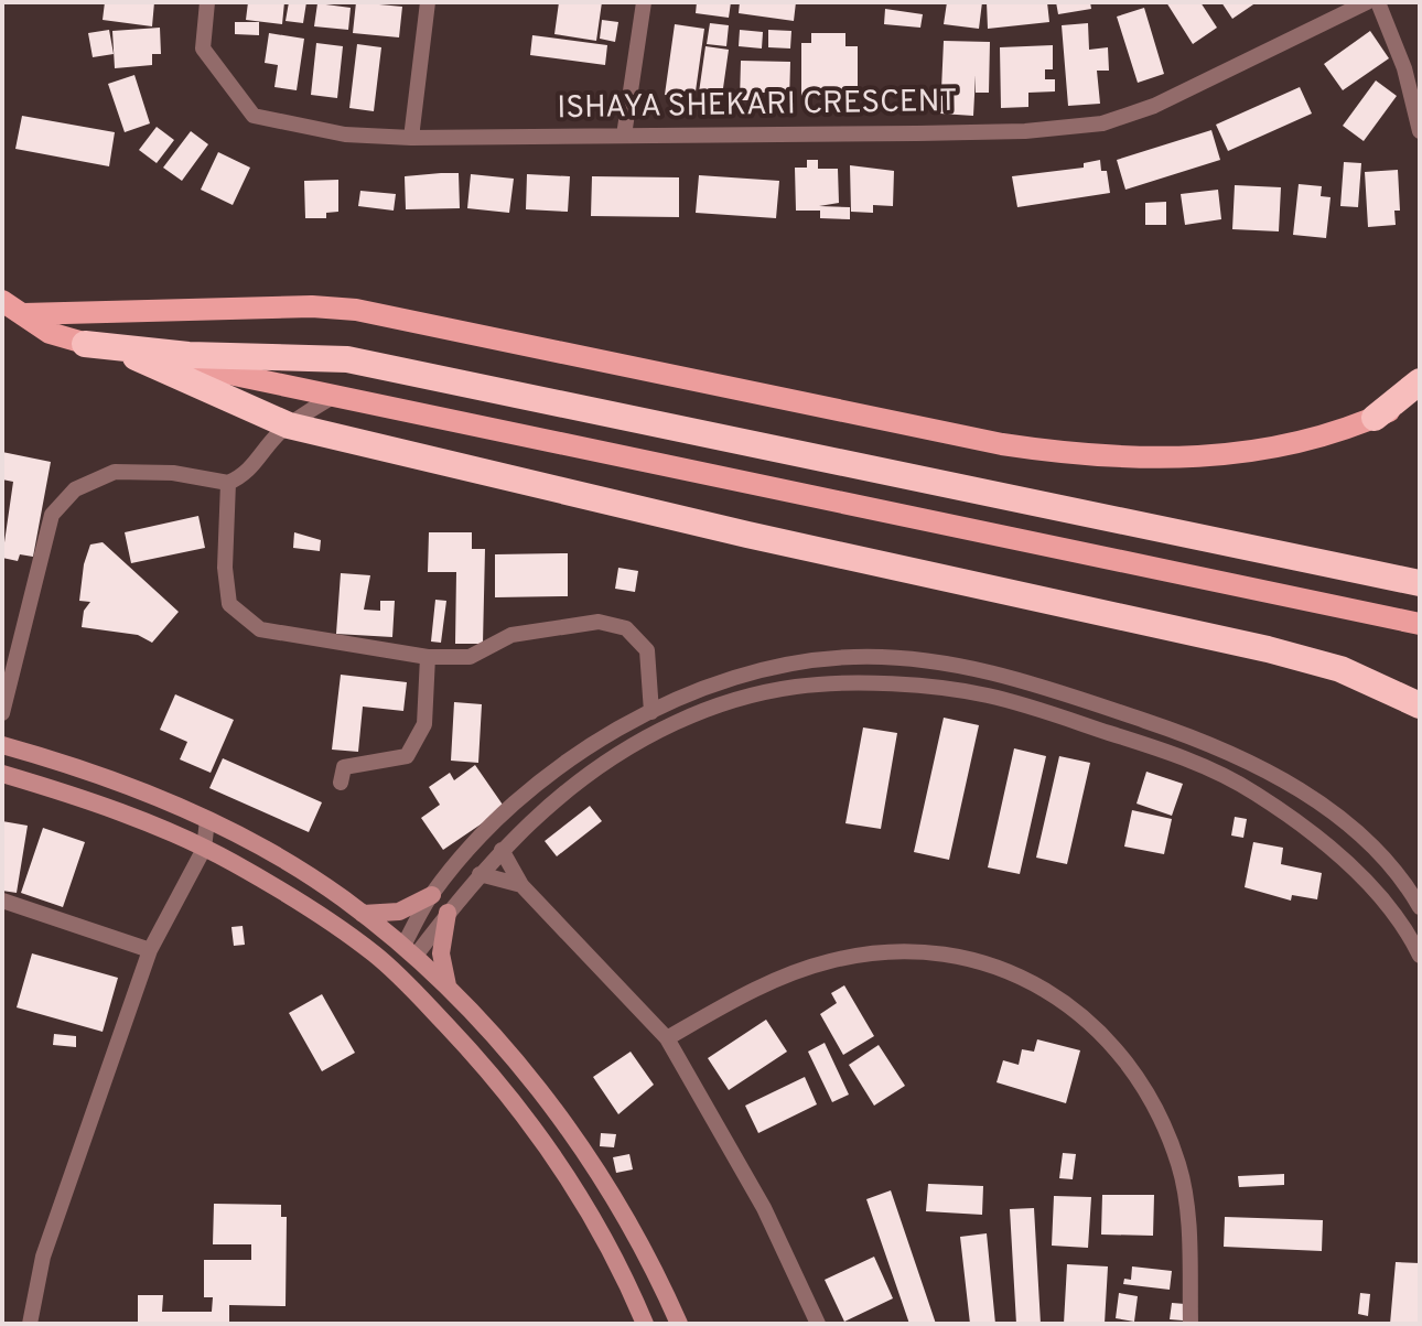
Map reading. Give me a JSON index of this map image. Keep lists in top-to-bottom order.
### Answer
{
  "streets": {
    "street": ["ISHAYA SHEKARI CRESCENT"]
  }
}
